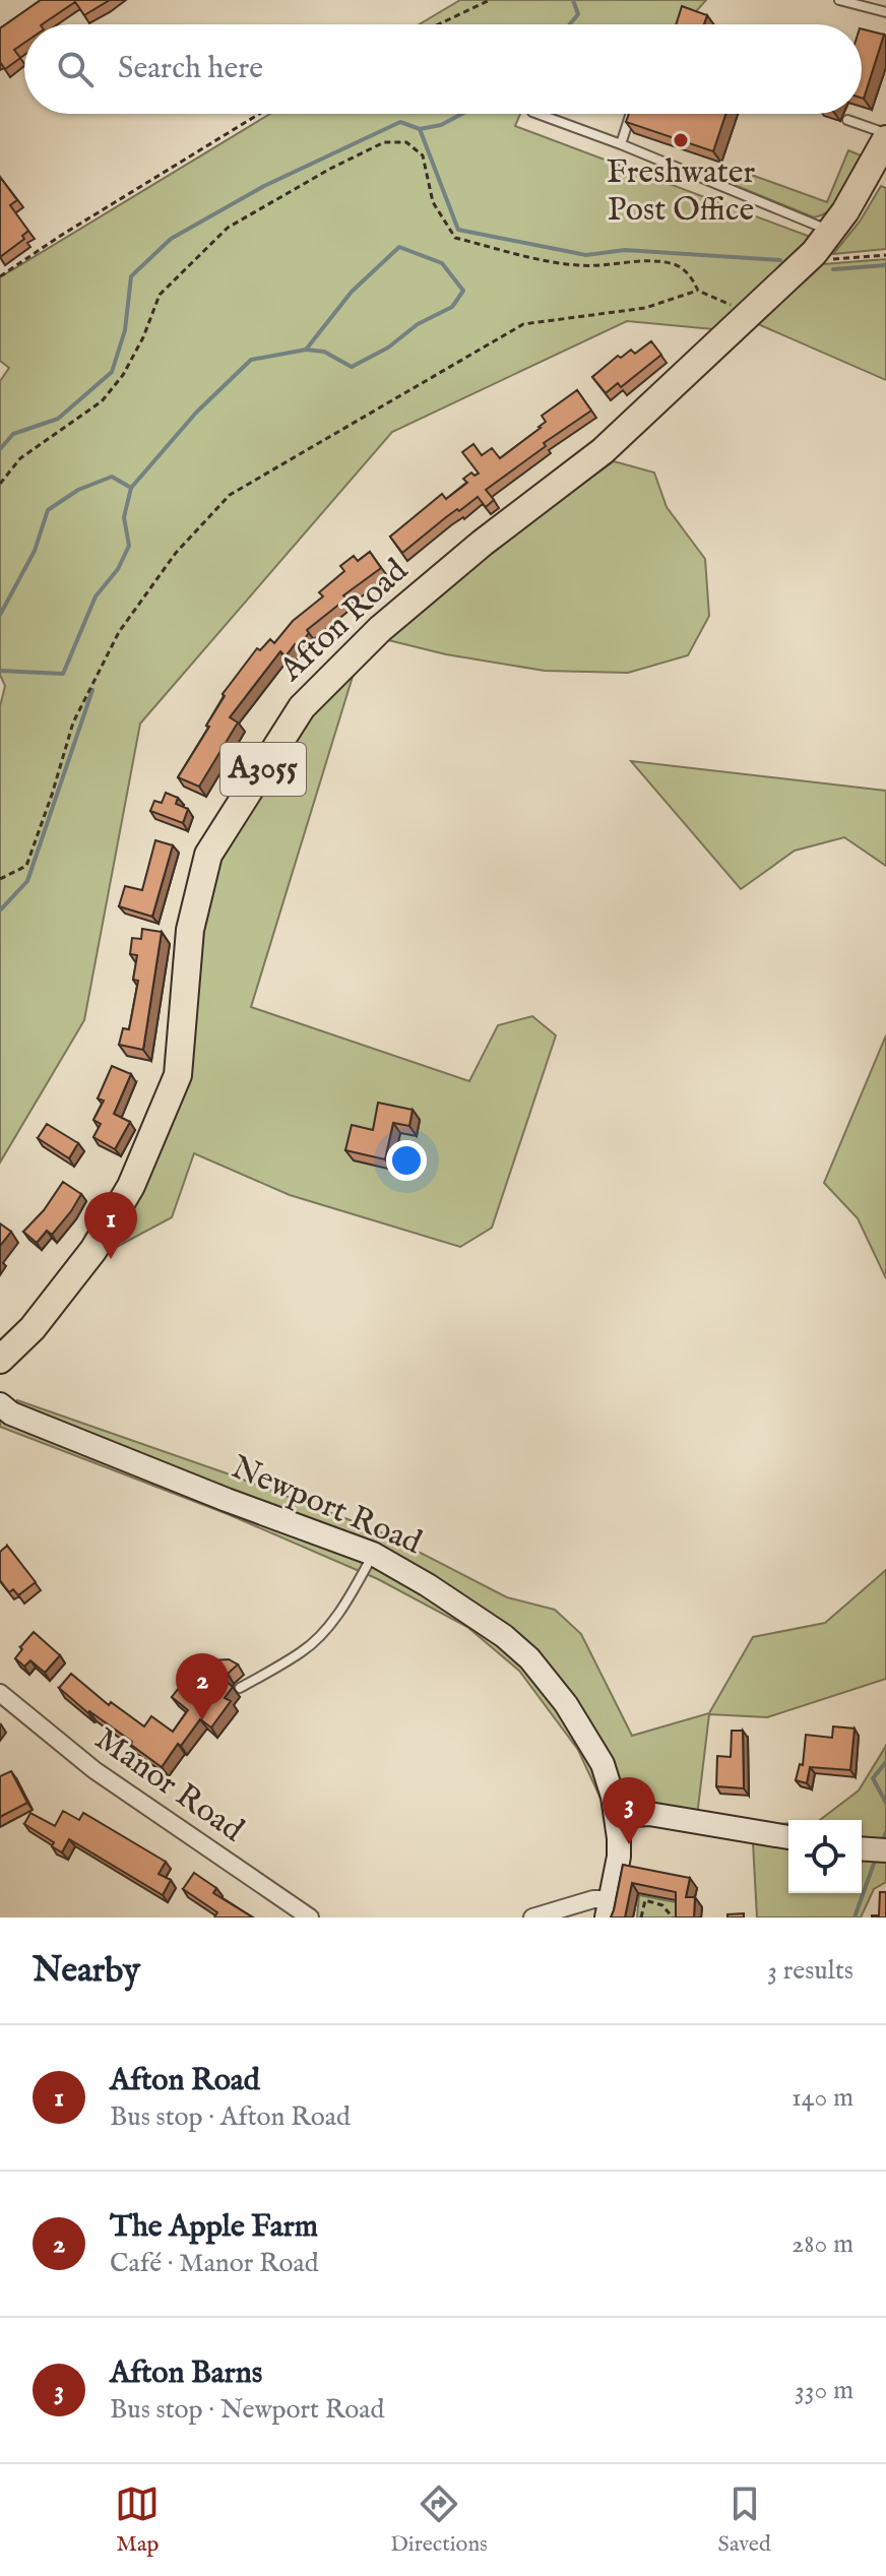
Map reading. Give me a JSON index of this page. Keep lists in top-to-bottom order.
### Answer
{
  "streets": {
    "main road": ["Afton Road", "A3055", "Newport Road"],
    "street": ["Manor Road"]
  },
  "places": ["Freshwater Post Office"],
  "page": {
    "search": "Search here",
    "pins": ["1", "2", "3"],
    "heading": ["Nearby", "3 results"],
    "list": [
      {
        "mark": "1",
        "name": "Afton Road",
        "note": "Bus stop · Afton Road",
        "value": "140 m"
      },
      {
        "mark": "2",
        "name": "The Apple Farm",
        "note": "Café · Manor Road",
        "value": "280 m"
      },
      {
        "mark": "3",
        "name": "Afton Barns",
        "note": "Bus stop · Newport Road",
        "value": "330 m"
      }
    ],
    "nav": ["Map", "Directions", "Saved"]
  }
}
